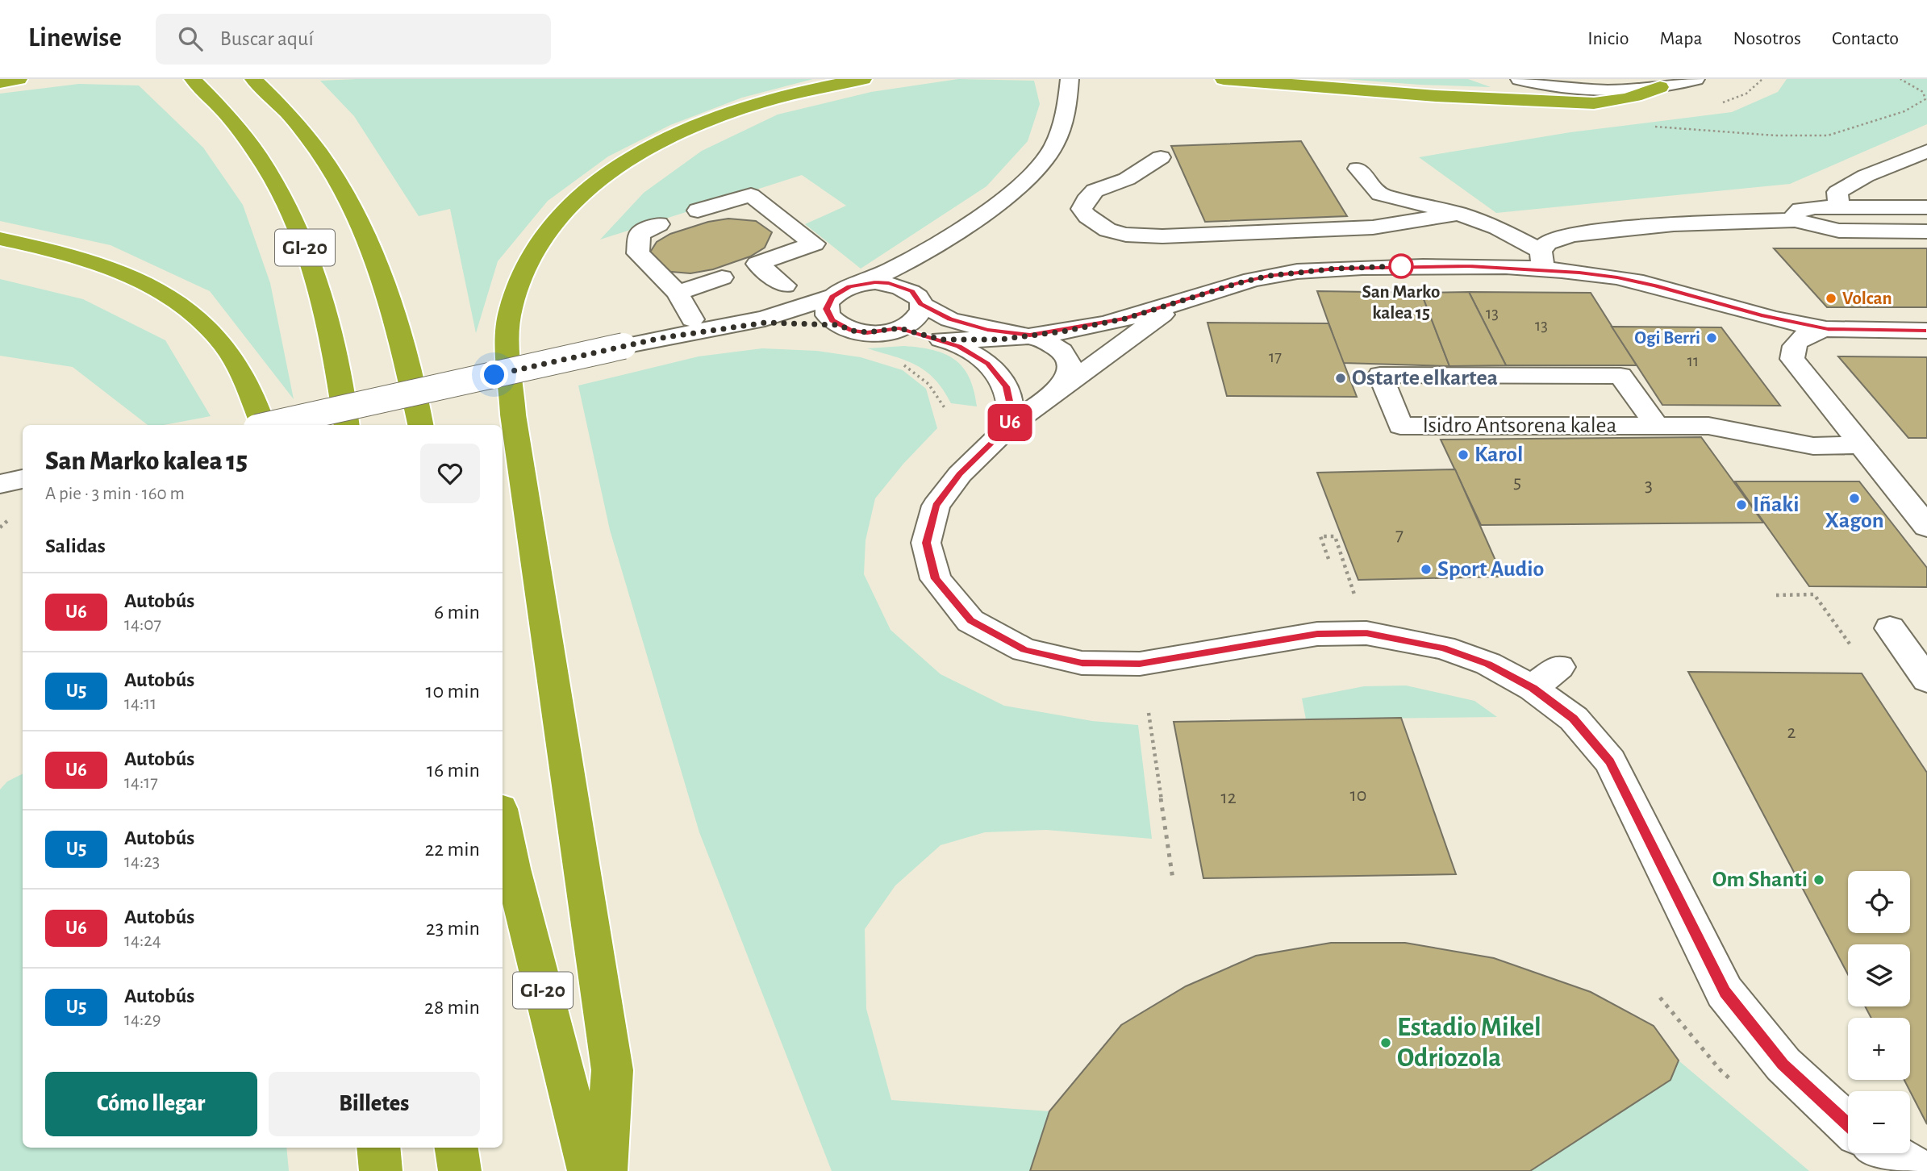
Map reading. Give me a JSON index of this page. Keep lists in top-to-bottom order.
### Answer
{
  "streets": {
    "highway": ["GI-20"],
    "street": ["Isidro Antsorena kalea"]
  },
  "places": [
    "San Marko kalea 15",
    "Volcan",
    "Ogi Berri",
    "Ostarte elkartea",
    "Karol",
    "Xagon",
    "Iñaki",
    "Sport Audio",
    "Om Shanti",
    "Estadio Mikel Odriozola"
  ],
  "lines": ["bus line U6"],
  "house_numbers": [
    "13",
    "13",
    "17",
    "11",
    "5",
    "3",
    "7",
    "2",
    "10",
    "12"
  ],
  "page": {
    "header": "Linewise",
    "search": "Buscar aquí",
    "nav": [
      "Inicio",
      "Mapa",
      "Nosotros",
      "Contacto"
    ],
    "on_map": "U6",
    "heading": [
      ["San Marko kalea 15", "A pie · 3 min · 160 m"],
      "Salidas"
    ],
    "list": [
      {
        "mark": "U6",
        "name": "Autobús",
        "note": "14:07",
        "value": "6 min"
      },
      {
        "mark": "U5",
        "name": "Autobús",
        "note": "14:11",
        "value": "10 min"
      },
      {
        "mark": "U6",
        "name": "Autobús",
        "note": "14:17",
        "value": "16 min"
      },
      {
        "mark": "U5",
        "name": "Autobús",
        "note": "14:23",
        "value": "22 min"
      },
      {
        "mark": "U6",
        "name": "Autobús",
        "note": "14:24",
        "value": "23 min"
      },
      {
        "mark": "U5",
        "name": "Autobús",
        "note": "14:29",
        "value": "28 min"
      }
    ],
    "map_buttons": ["+", "−"],
    "buttons": ["Cómo llegar", "Billetes"]
  }
}
